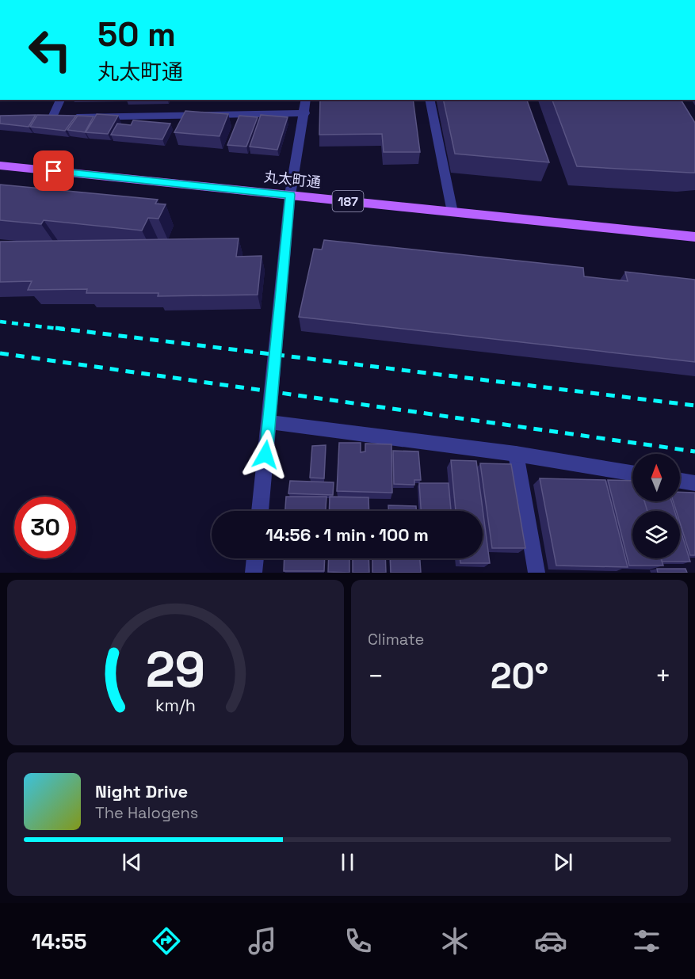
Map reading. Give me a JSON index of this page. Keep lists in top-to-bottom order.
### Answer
{
  "streets": {
    "main road": ["丸太町通", "187"]
  },
  "north": "top",
  "page": {
    "turn": ["50 m", "丸太町通"],
    "limit": "30",
    "trip": "14:56 · 1 min · 100 m",
    "tile": "Climate",
    "heat": ["−", "20°", "+"],
    "song": ["Night Drive", "The Halogens"],
    "tabs": "14:55",
    "gauge": ["29", "km/h"]
  }
}
